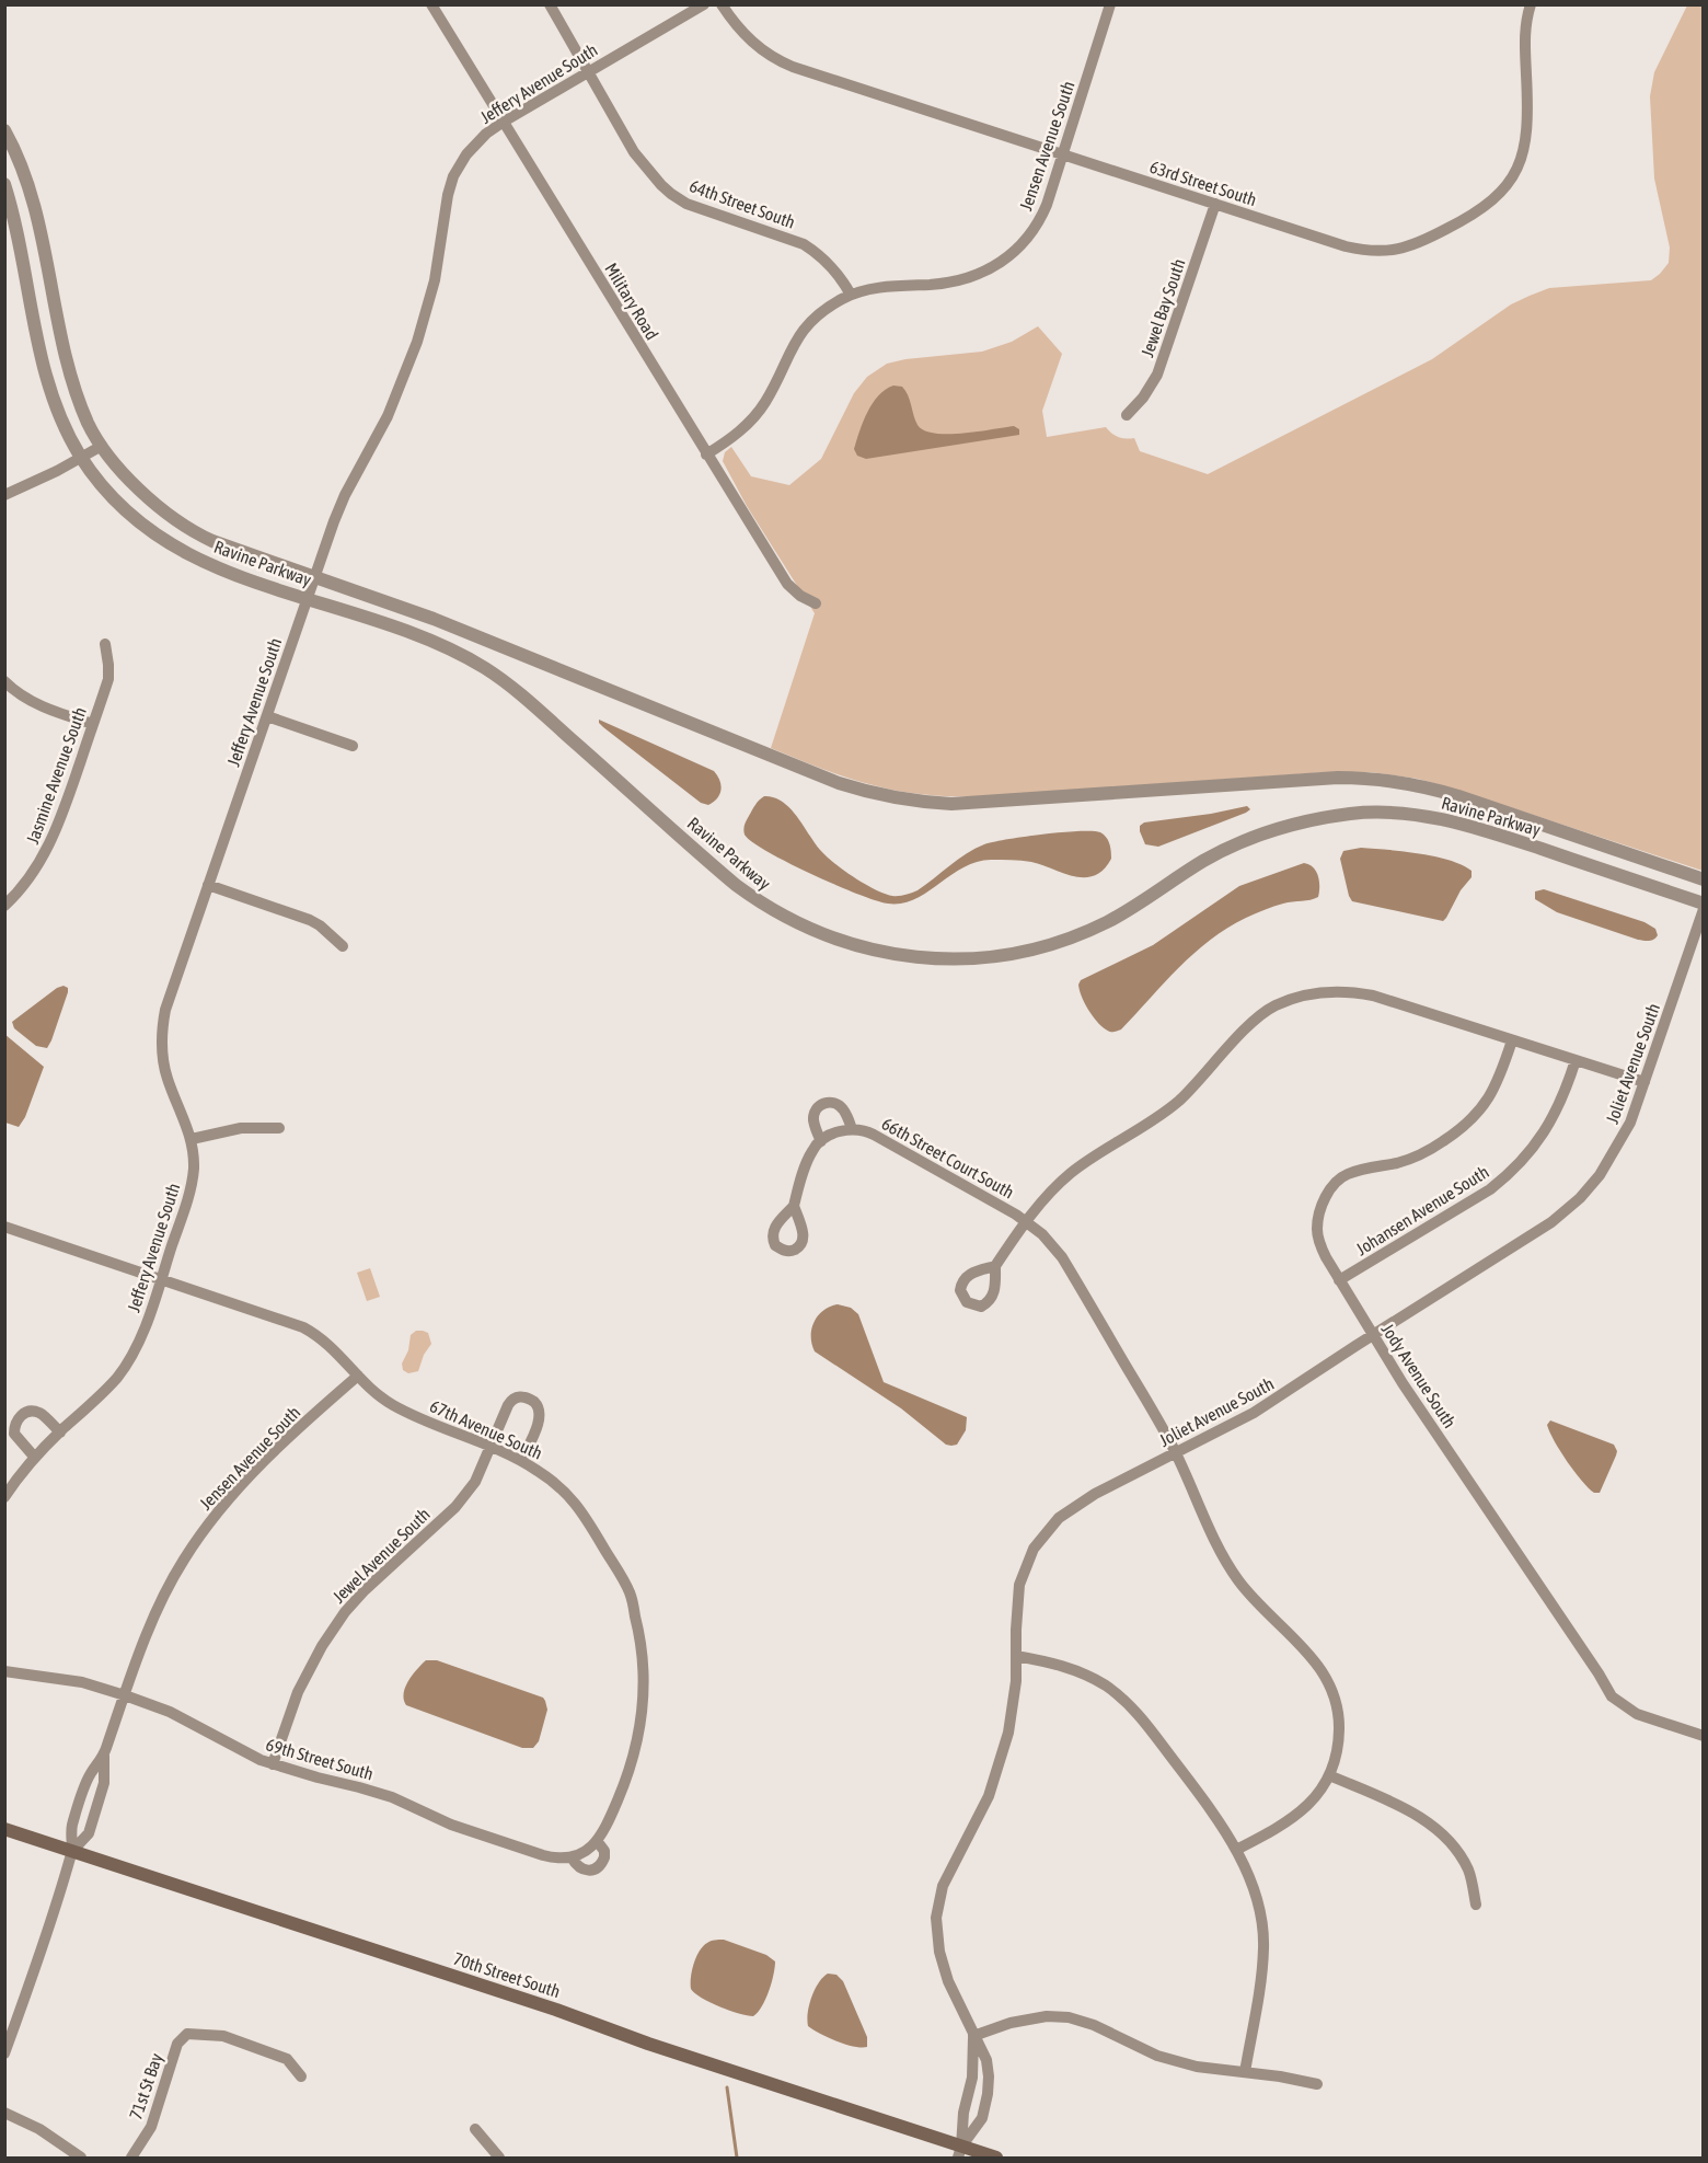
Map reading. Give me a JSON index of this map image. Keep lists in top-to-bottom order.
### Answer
{
  "streets": {
    "main road": ["70th Street South"],
    "street": [
      "Jeffery Avenue South",
      "Jensen Avenue South",
      "63rd Street South",
      "64th Street South",
      "Military Road",
      "Jewel Bay South",
      "Ravine Parkway",
      "Jasmine Avenue South",
      "Joliet Avenue South",
      "66th Street Court South",
      "Johansen Avenue South",
      "Jody Avenue South",
      "67th Avenue South",
      "Jewel Avenue South",
      "69th Street South",
      "71st St Bay"
    ]
  },
  "crossings": [
    ["Jeffery Avenue South", "64th Street South"],
    ["Jeffery Avenue South", "Military Road"],
    ["Jeffery Avenue South", "Ravine Parkway"],
    ["Jeffery Avenue South", "67th Avenue South"],
    ["Jensen Avenue South", "63rd Street South"],
    ["Jensen Avenue South", "64th Street South"],
    ["Jensen Avenue South", "Military Road"],
    ["Jensen Avenue South", "67th Avenue South"],
    ["Jensen Avenue South", "69th Street South"],
    ["Jensen Avenue South", "70th Street South"],
    ["63rd Street South", "Jewel Bay South"],
    ["Joliet Avenue South", "66th Street Court South"],
    ["Joliet Avenue South", "Jody Avenue South"],
    ["Joliet Avenue South", "70th Street South"],
    ["Johansen Avenue South", "Jody Avenue South"],
    ["67th Avenue South", "Jewel Avenue South"],
    ["67th Avenue South", "69th Street South"],
    ["Jewel Avenue South", "69th Street South"]
  ]
}
